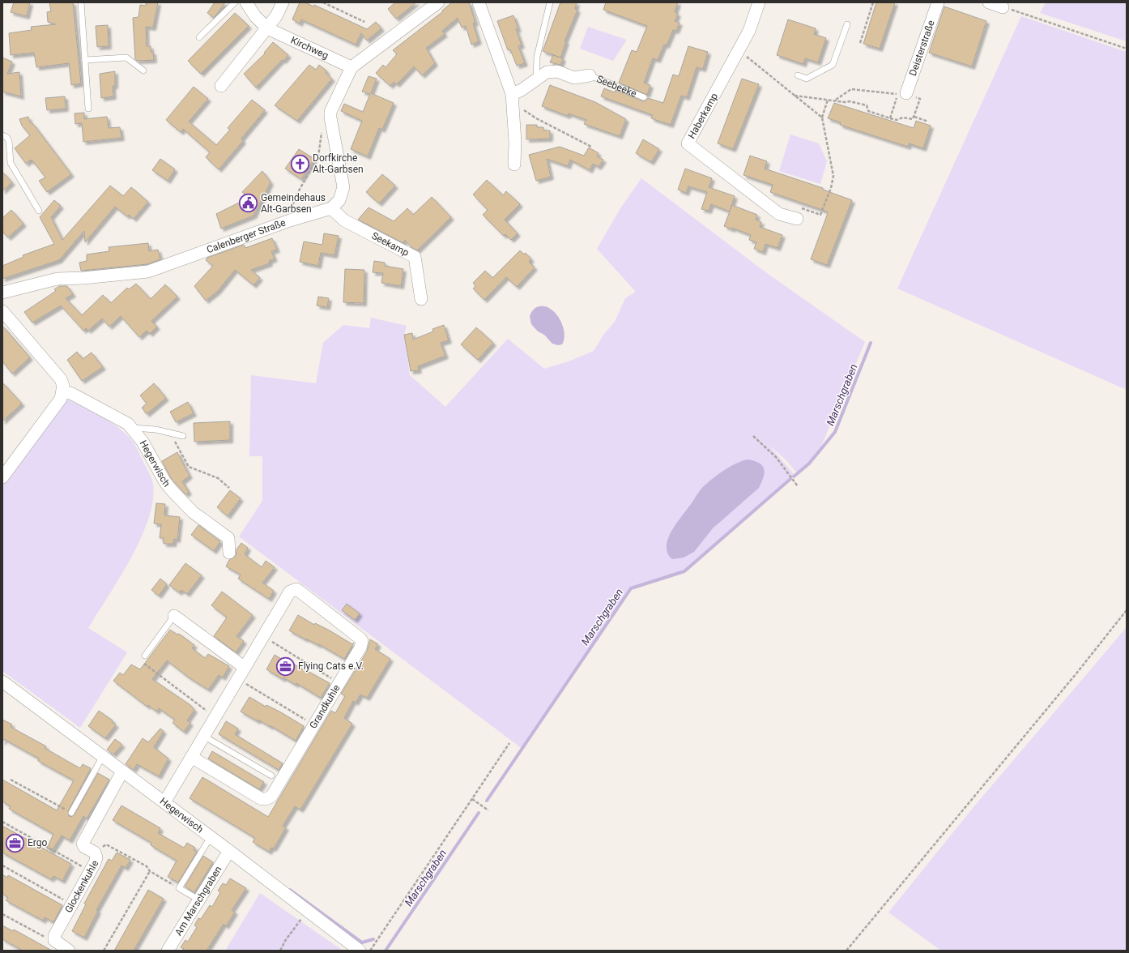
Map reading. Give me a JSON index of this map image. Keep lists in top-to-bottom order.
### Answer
{
  "streets": {
    "street": [
      "Kirchweg",
      "Deisterstraße",
      "Seebeeke",
      "Haberkamp",
      "Calenberger Straße",
      "Seekamp",
      "Hegerwisch",
      "Grandkuhle",
      "Glockenkuhle",
      "Am Marschgraben"
    ]
  },
  "crossings": [
    ["Calenberger Straße", "Seekamp"],
    ["Hegerwisch", "Grandkuhle"],
    ["Hegerwisch", "Glockenkuhle"],
    ["Hegerwisch", "Am Marschgraben"]
  ],
  "water": ["Marschgraben"],
  "places": {
    "church": ["Dorfkirche Alt-Garbsen"],
    "public building": ["Gemeindehaus Alt-Garbsen"],
    "office": ["Flying Cats e.V.", "Ergo"]
  }
}
